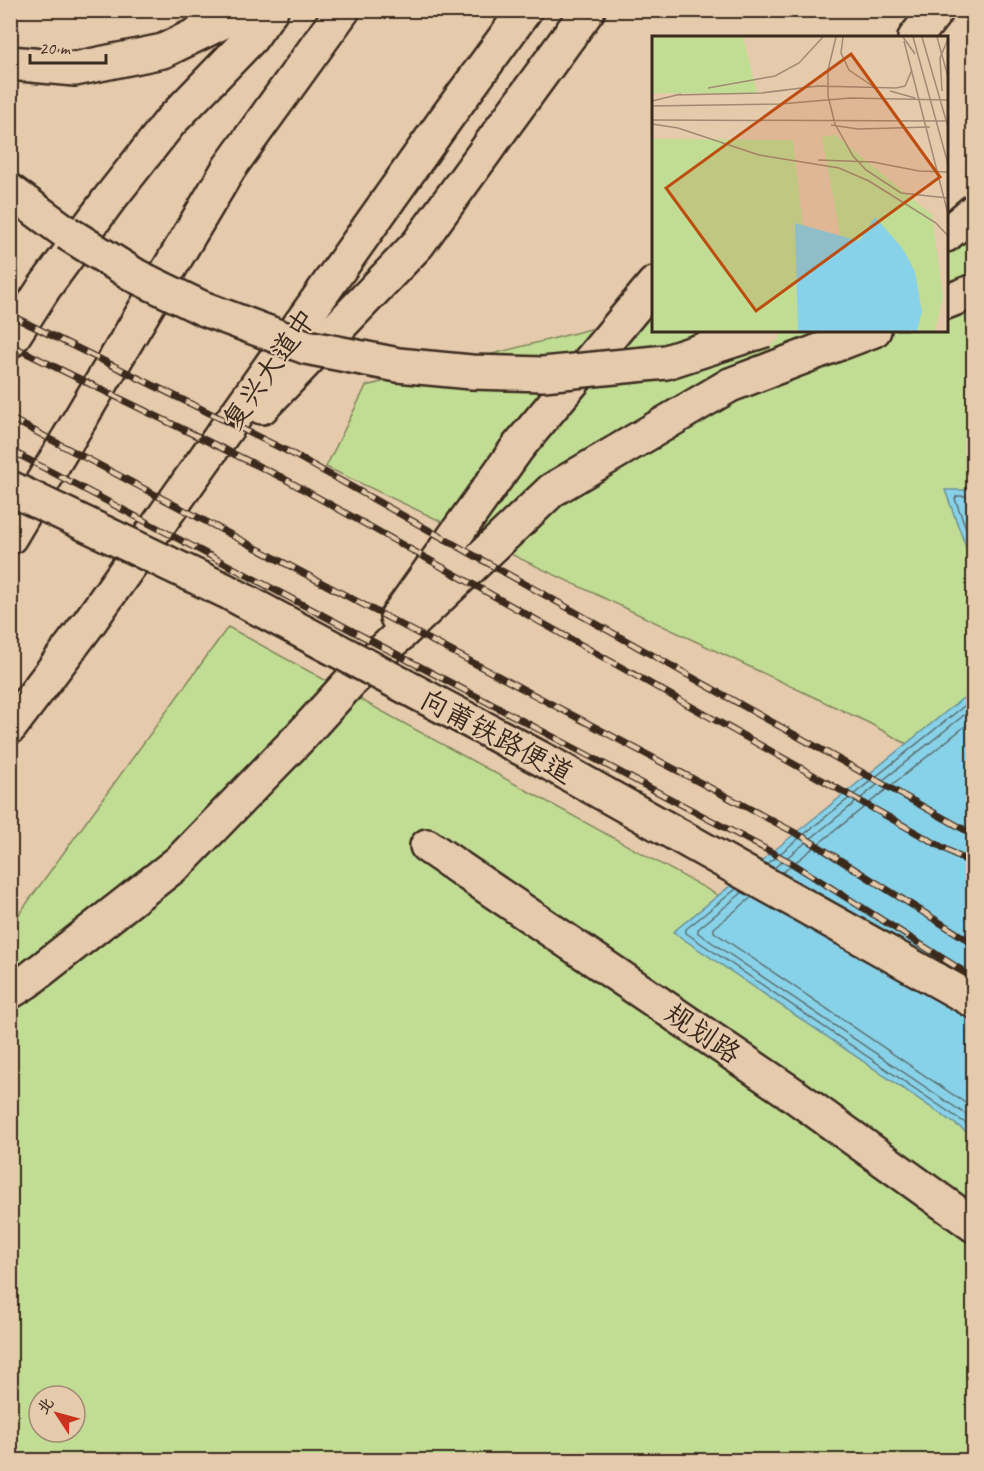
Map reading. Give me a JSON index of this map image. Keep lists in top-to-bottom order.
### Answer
{
  "streets": {
    "main road": ["复兴大道中", "向莆铁路便道", "规划路"]
  },
  "scale_bar": "20 m",
  "north": "top left"
}
